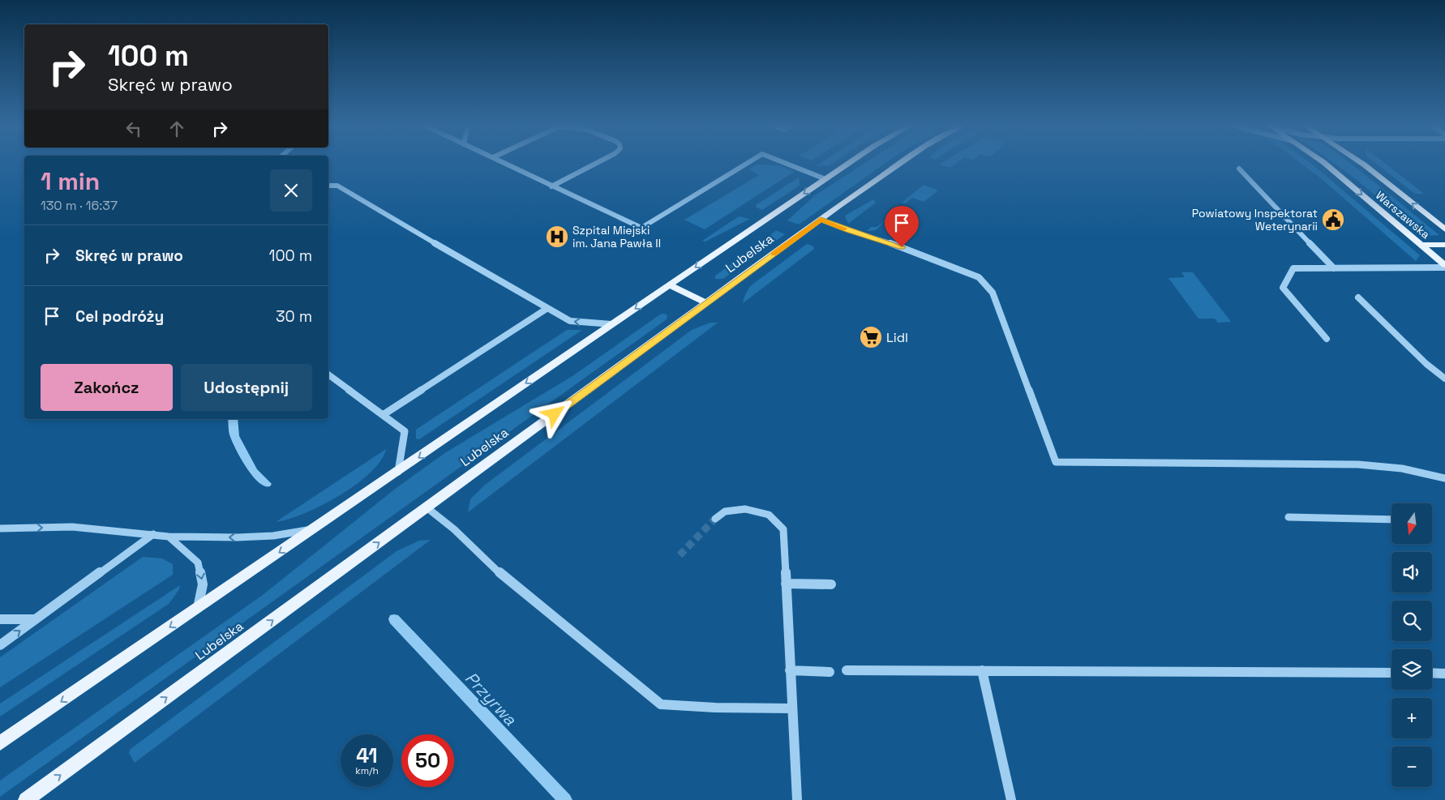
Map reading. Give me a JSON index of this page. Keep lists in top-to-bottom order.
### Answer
{
  "streets": {
    "main road": ["Warszawska", "Lubelska"]
  },
  "water": ["Przyrwa"],
  "places": {
    "public building": ["Powiatowy Inspektorat Weterynarii"],
    "hospital": ["Szpital Miejski im. Jana Pawła II"],
    "supermarket": ["Lidl"]
  },
  "north": "bottom",
  "page": {
    "turn": ["100 m", "Skręć w prawo"],
    "heading": ["1 min", "130 m · 16:37"],
    "list": [
      {
        "name": "Skręć w prawo",
        "value": "100 m"
      },
      {
        "name": "Cel podróży",
        "value": "30 m"
      }
    ],
    "buttons": ["Zakończ", "Udostępnij"],
    "map_buttons": ["+", "−"],
    "speed": "41 km/h",
    "limit": "50"
  }
}
